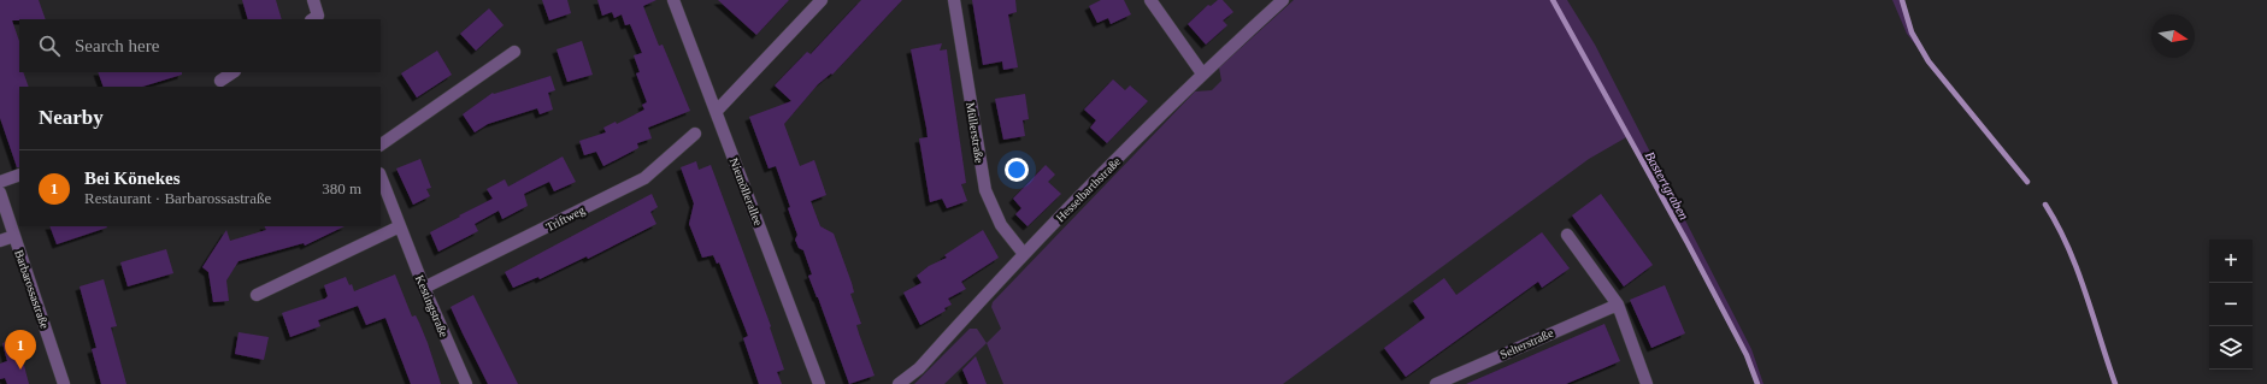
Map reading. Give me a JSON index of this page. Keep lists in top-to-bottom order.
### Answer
{
  "streets": {
    "street": [
      "Müllerstraße",
      "Hesselbarthstraße",
      "Niemöllerallee",
      "Triftweg",
      "Barbarossastraße",
      "Kestingstraße",
      "Selterstraße"
    ]
  },
  "crossings": [
    ["Müllerstraße", "Hesselbarthstraße"],
    ["Triftweg", "Kestingstraße"]
  ],
  "water": ["Bastertgraben"],
  "north": "right",
  "page": {
    "search": "Search here",
    "heading": "Nearby",
    "list": [
      {
        "mark": "1",
        "name": "Bei Könekes",
        "note": "Restaurant · Barbarossastraße",
        "value": "380 m"
      }
    ],
    "map_buttons": ["+", "−"],
    "pins": "1"
  }
}
